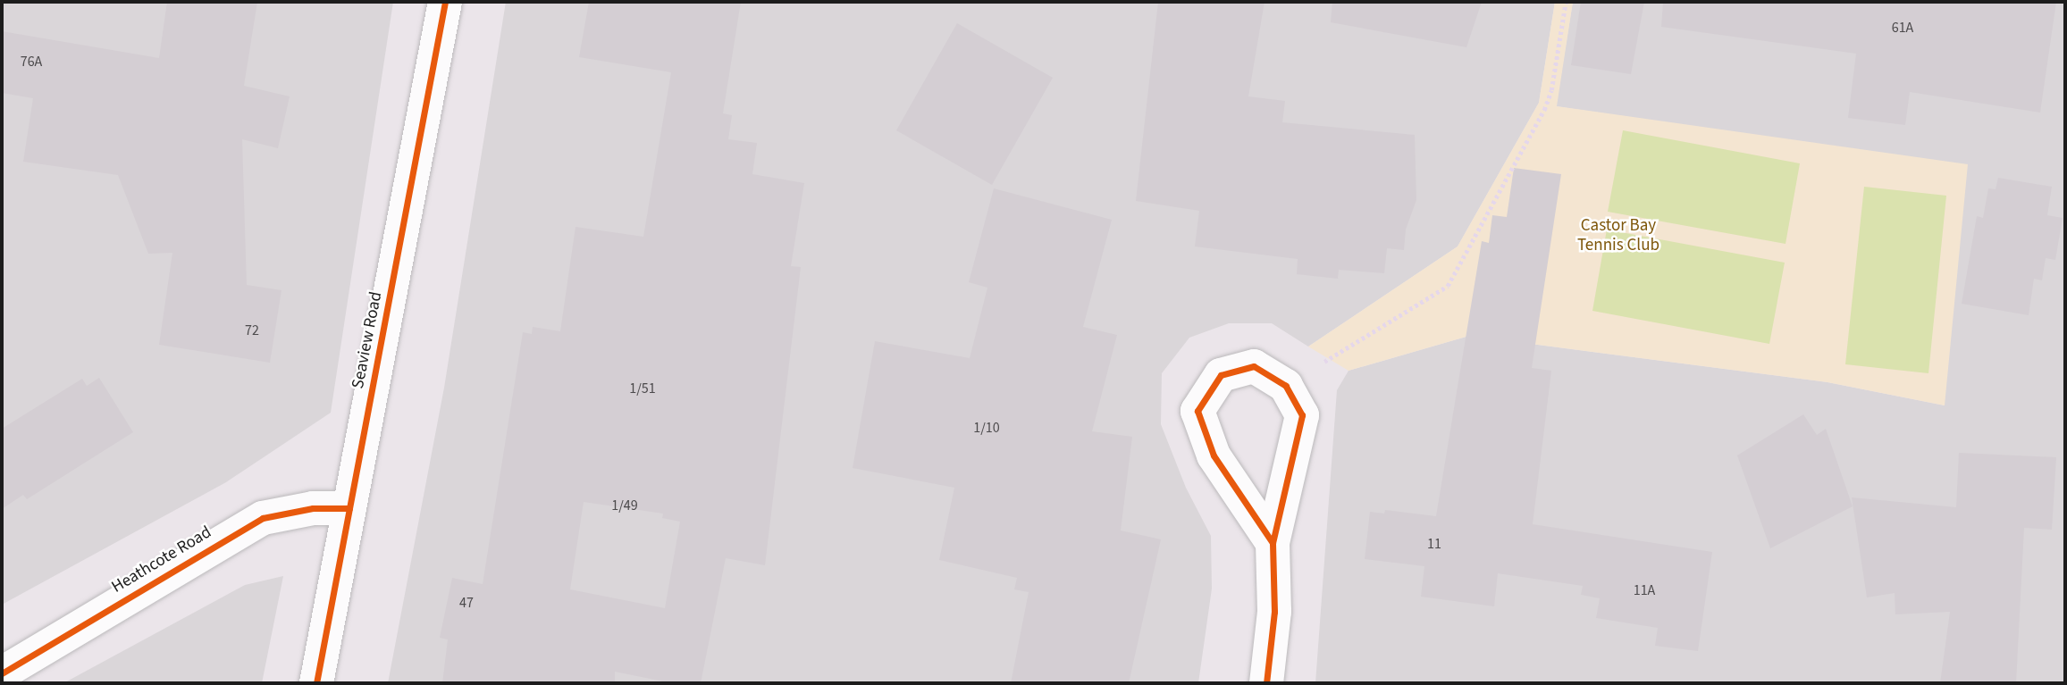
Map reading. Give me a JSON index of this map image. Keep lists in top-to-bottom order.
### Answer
{
  "streets": {
    "street": ["Seaview Road", "Heathcote Road"]
  },
  "crossings": [
    ["Seaview Road", "Heathcote Road"]
  ],
  "parks": ["Castor Bay Tennis Club"],
  "house_numbers": [
    "61A",
    "76A",
    "72",
    "1/51",
    "1/10",
    "1/49",
    "11",
    "11A",
    "47"
  ]
}
